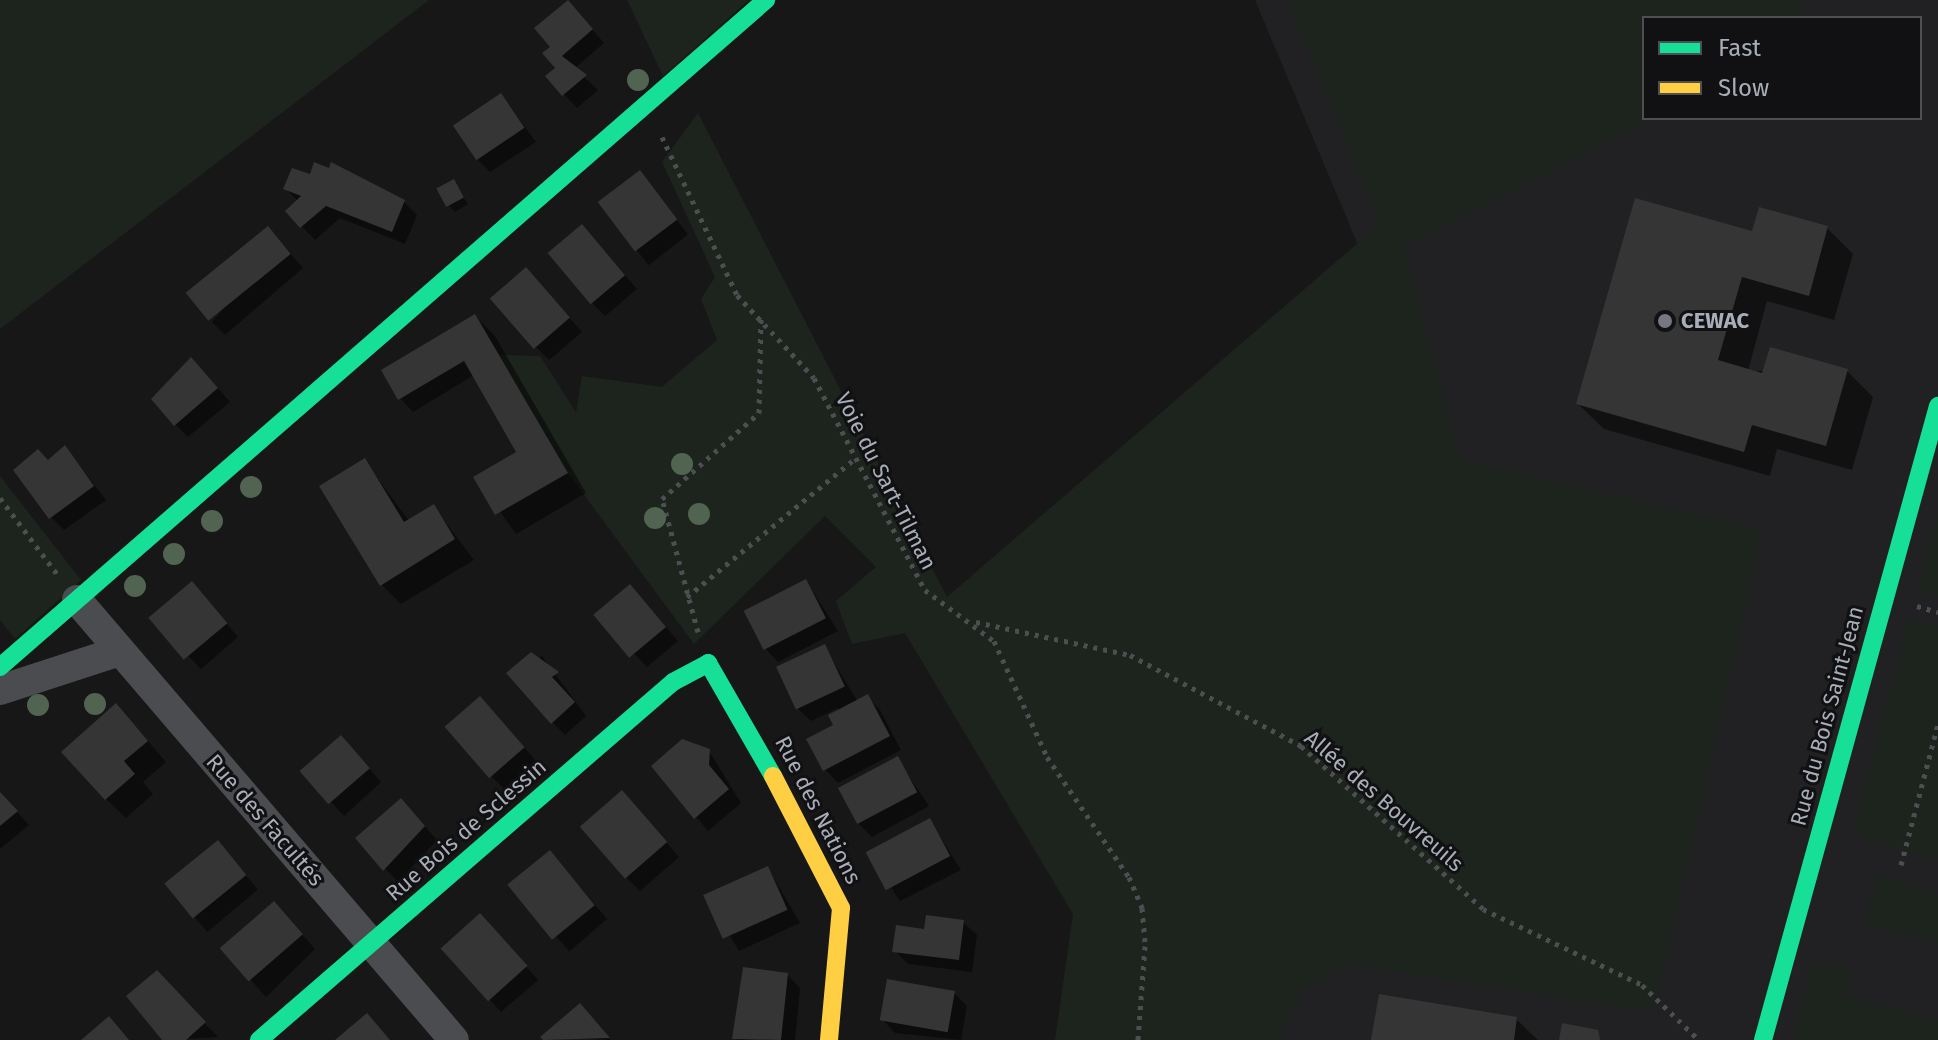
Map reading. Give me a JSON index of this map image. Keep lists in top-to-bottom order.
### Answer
{
  "streets": {
    "street": [
      "Rue du Bois Saint-Jean",
      "Rue des Nations",
      "Rue des Facultés",
      "Rue Bois de Sclessin"
    ],
    "path": ["Voie du Sart-Tilman", "Allée des Bouvreuils"]
  },
  "crossings": [
    ["Voie du Sart-Tilman", "Allée des Bouvreuils"],
    ["Rue des Nations", "Rue Bois de Sclessin"],
    ["Rue des Facultés", "Rue Bois de Sclessin"]
  ],
  "places": ["CEWAC"],
  "legend": ["Fast", "Slow"]
}
